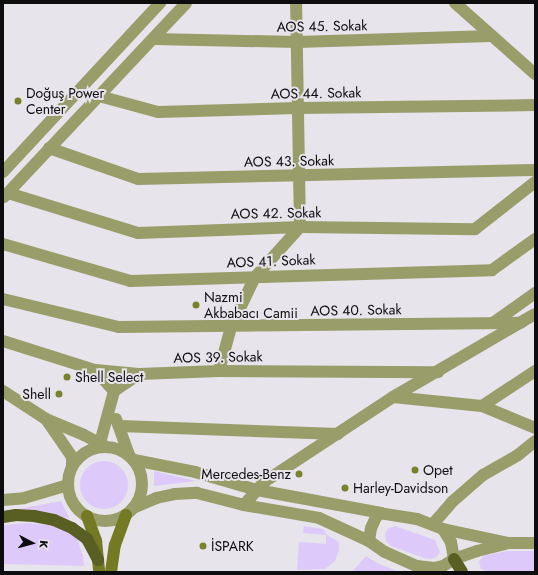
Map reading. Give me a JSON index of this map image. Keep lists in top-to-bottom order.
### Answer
{
  "streets": {
    "street": [
      "AOS 45. Sokak",
      "AOS 44. Sokak",
      "AOS 43. Sokak",
      "AOS 42. Sokak",
      "AOS 41. Sokak",
      "AOS 40. Sokak",
      "AOS 39. Sokak"
    ]
  },
  "places": [
    "Doğuş Power Center",
    "Nazmi Akbabacı Camii",
    "Shell Select",
    "Shell",
    "Opet",
    "Mercedes-Benz",
    "Harley-Davidson",
    "İSPARK"
  ],
  "north": "right"
}
